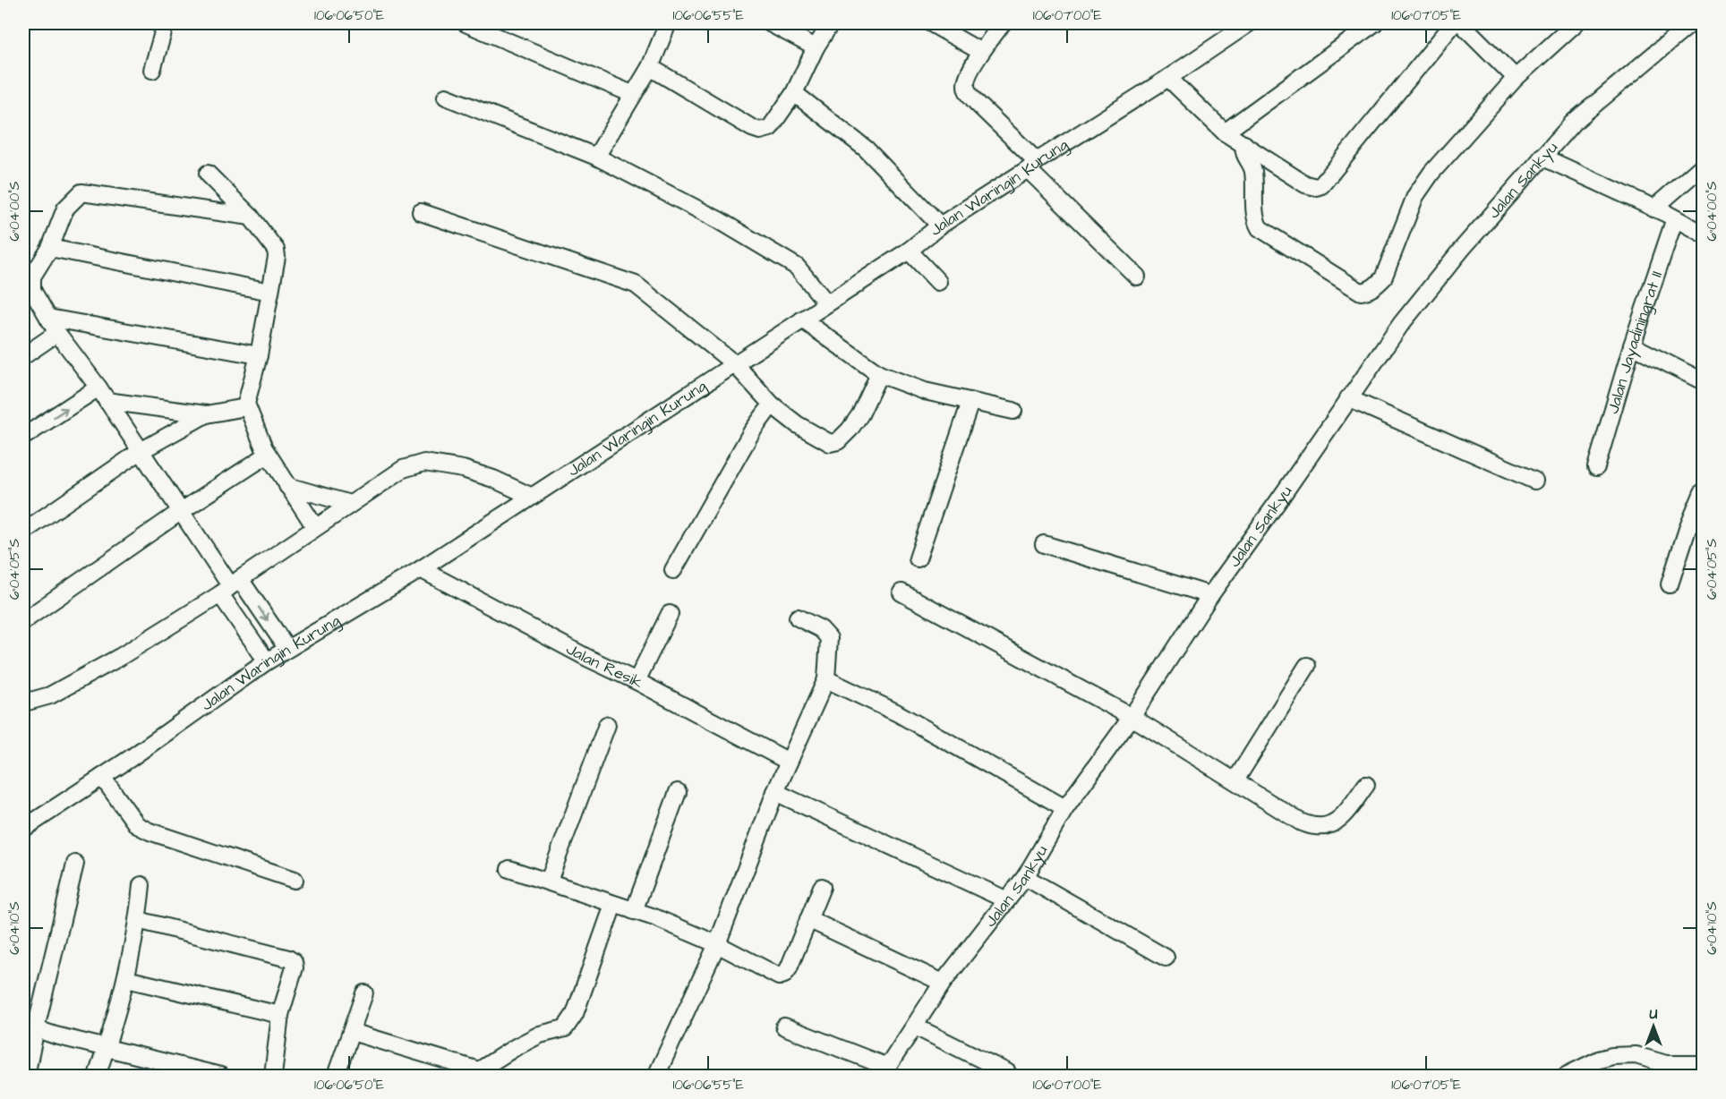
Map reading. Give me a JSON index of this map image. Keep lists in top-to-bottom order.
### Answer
{
  "streets": {
    "street": [
      "Jalan Sankyu",
      "Jalan Waringin Kurung",
      "Jalan Jayadiningrat II",
      "Jalan Resik"
    ]
  },
  "crossings": [
    ["Jalan Waringin Kurung", "Jalan Resik"]
  ],
  "north": "top",
  "coordinates": [
    "106°06'50\"E",
    "106°06'55\"E",
    "106°07'00\"E",
    "106°07'05\"E",
    "6°04'00\"S",
    "6°04'05\"S",
    "6°04'10\"S"
  ]
}
